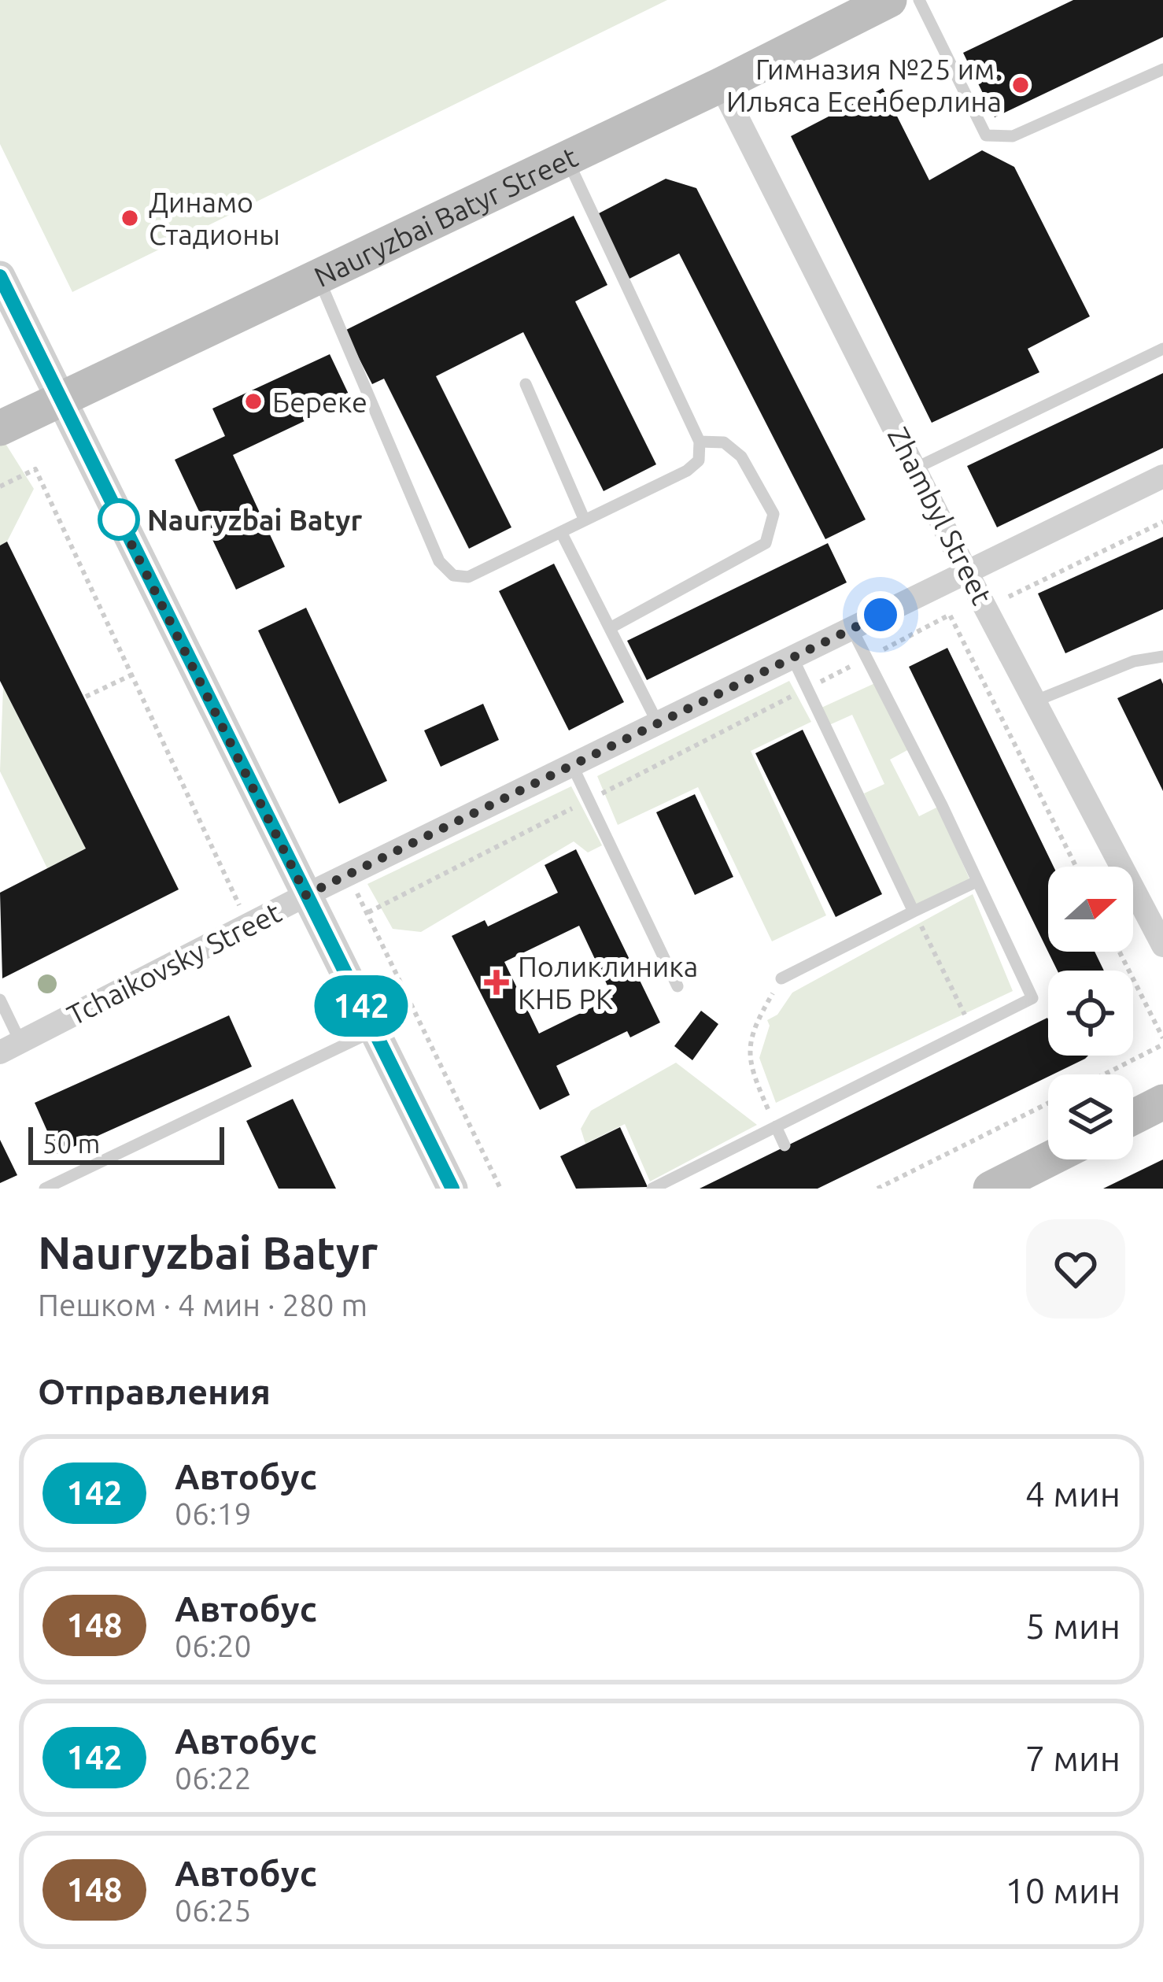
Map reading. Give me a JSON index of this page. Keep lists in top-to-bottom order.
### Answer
{
  "streets": {
    "main road": ["Nauryzbai Batyr Street"],
    "street": ["Zhambyl Street", "Tchaikovsky Street"]
  },
  "crossings": [
    ["Nauryzbai Batyr Street", "Zhambyl Street"],
    ["Zhambyl Street", "Tchaikovsky Street"]
  ],
  "places": {
    "other": [
      "Гимназия №25 им. Ильяса Есенберлина",
      "Динамо Стадионы",
      "Береке",
      "Nauryzbai Batyr"
    ],
    "health": ["Поликлиника КНБ РК"]
  },
  "lines": ["bus line 142"],
  "scale_bar": "50 m",
  "north": "right",
  "page": {
    "on_map": "142",
    "scale": "50 m",
    "heading": [
      ["Nauryzbai Batyr", "Пешком · 4 мин · 280 m"],
      "Отправления"
    ],
    "list": [
      {
        "mark": "142",
        "name": "Автобус",
        "note": "06:19",
        "value": "4 мин"
      },
      {
        "mark": "148",
        "name": "Автобус",
        "note": "06:20",
        "value": "5 мин"
      },
      {
        "mark": "142",
        "name": "Автобус",
        "note": "06:22",
        "value": "7 мин"
      },
      {
        "mark": "148",
        "name": "Автобус",
        "note": "06:25",
        "value": "10 мин"
      }
    ]
  }
}
